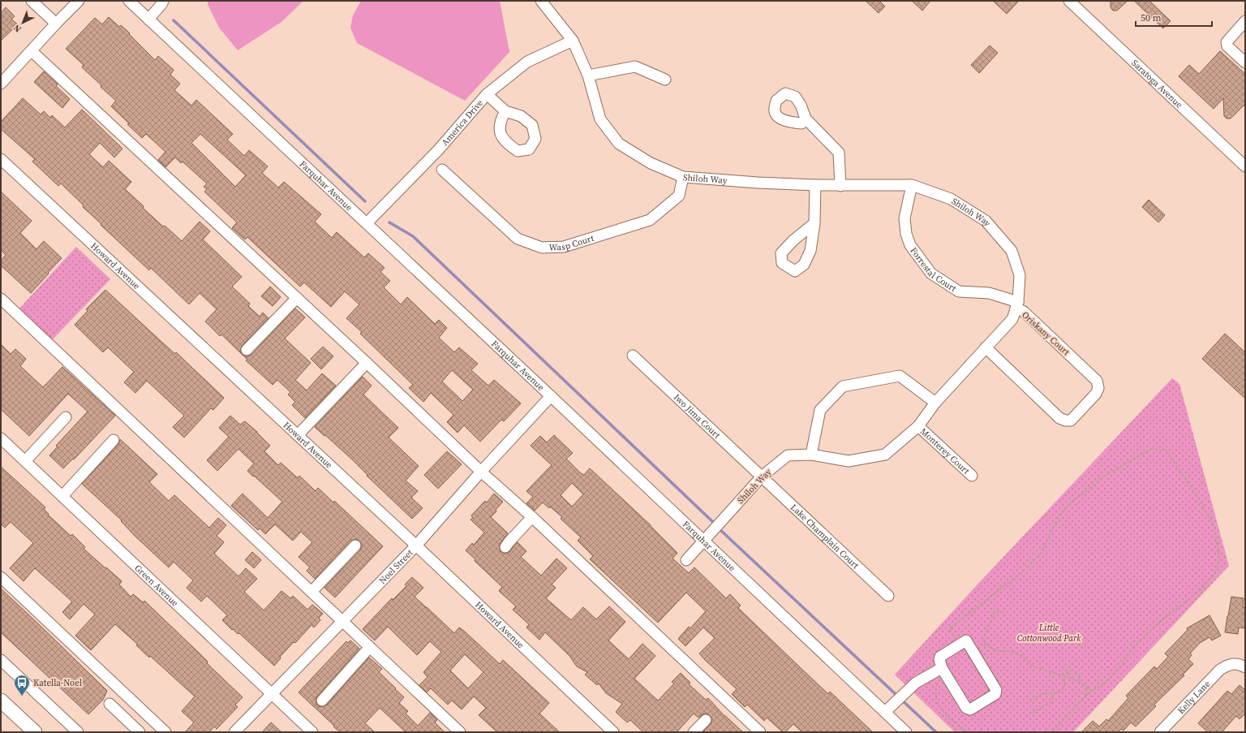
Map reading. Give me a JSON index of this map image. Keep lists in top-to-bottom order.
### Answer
{
  "streets": {
    "street": [
      "Saratoga Avenue",
      "America Drive",
      "Shiloh Way",
      "Farquhar Avenue",
      "Wasp Court",
      "Howard Avenue",
      "Forrestal Court",
      "Oriskany Court",
      "Iwo Jima Court",
      "Monterey Court",
      "Lake Champlain Court",
      "Noel Street",
      "Green Avenue",
      "Kelly Lane"
    ]
  },
  "crossings": [
    ["America Drive", "Shiloh Way"],
    ["America Drive", "Farquhar Avenue"],
    ["Shiloh Way", "Farquhar Avenue"],
    ["Shiloh Way", "Wasp Court"],
    ["Shiloh Way", "Forrestal Court"],
    ["Shiloh Way", "Oriskany Court"],
    ["Shiloh Way", "Iwo Jima Court"],
    ["Shiloh Way", "Monterey Court"],
    ["Shiloh Way", "Lake Champlain Court"],
    ["Farquhar Avenue", "Noel Street"],
    ["Howard Avenue", "Noel Street"],
    ["Forrestal Court", "Oriskany Court"],
    ["Iwo Jima Court", "Lake Champlain Court"],
    ["Noel Street", "Green Avenue"]
  ],
  "parks": ["Little Cottonwood Park"],
  "places": {
    "bus stop": ["Katella-Noel"]
  },
  "scale_bar": "50 m",
  "north": "bottom left"
}
